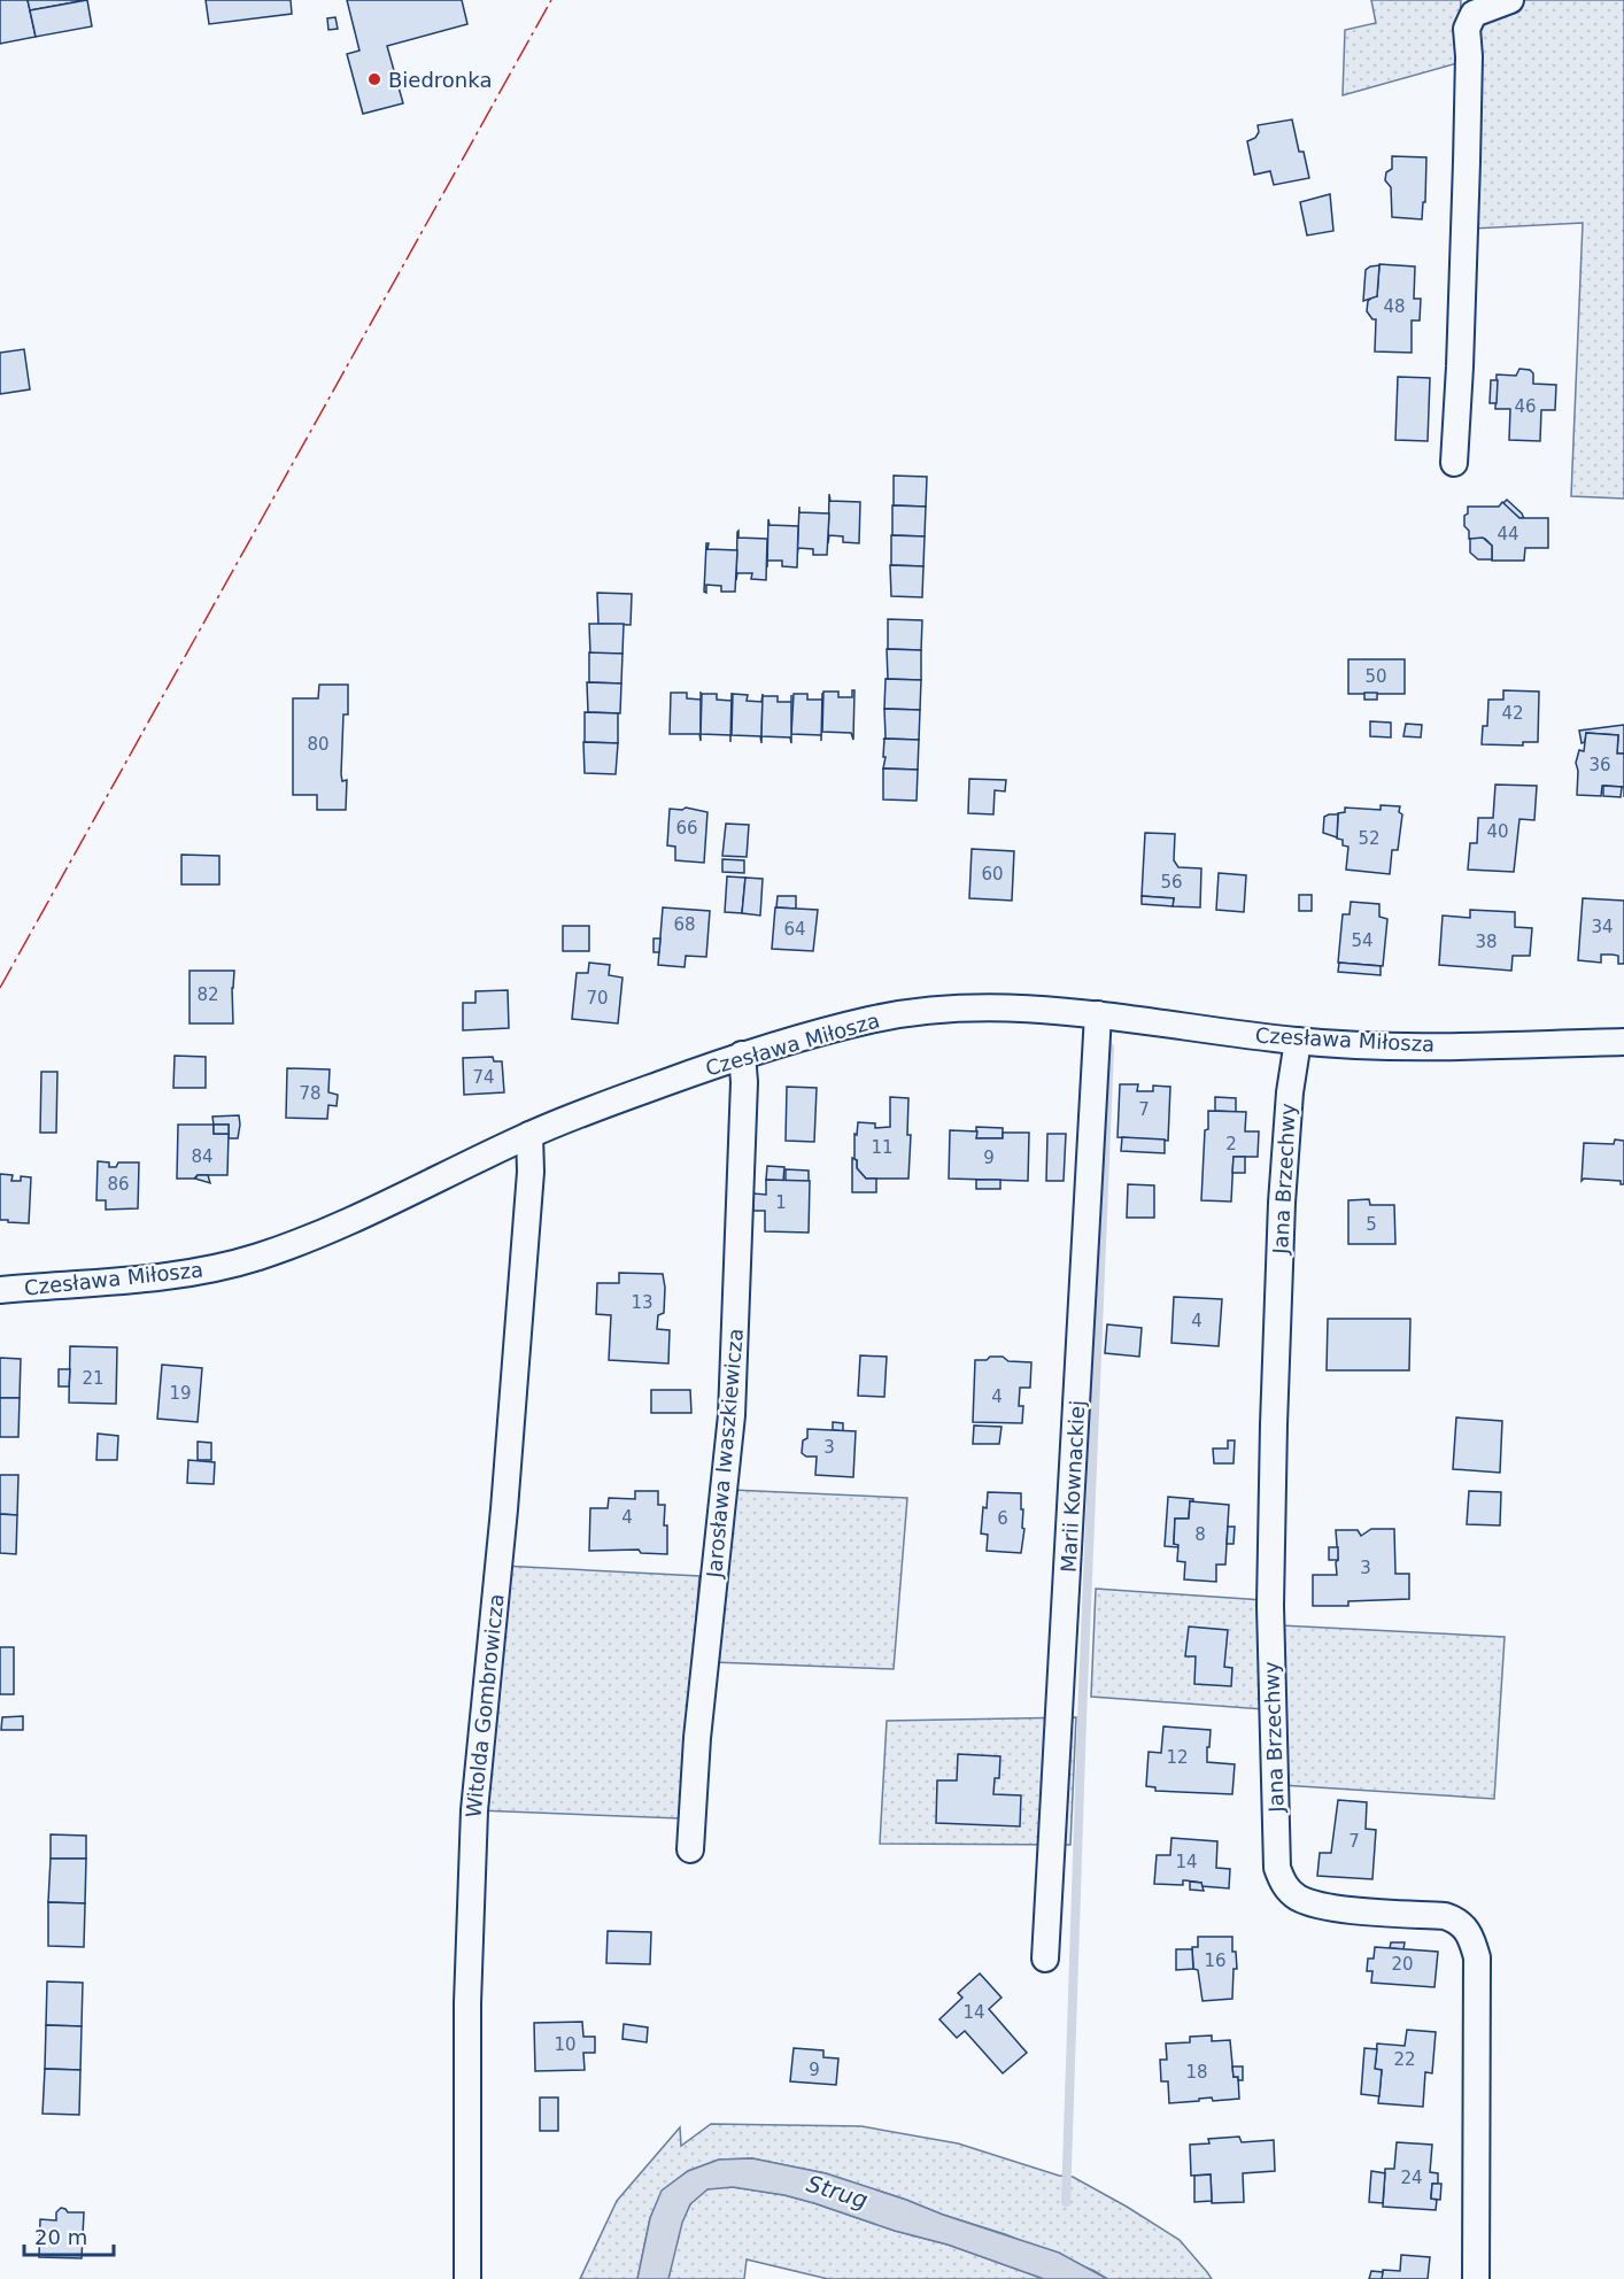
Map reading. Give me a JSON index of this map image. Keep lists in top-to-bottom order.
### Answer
{
  "streets": {
    "street": [
      "Czesława Miłosza",
      "Jana Brzechwy",
      "Jarosława Iwaszkiewicza",
      "Marii Kownackiej",
      "Witolda Gombrowicza"
    ]
  },
  "crossings": [
    ["Czesława Miłosza", "Jana Brzechwy"],
    ["Czesława Miłosza", "Jarosława Iwaszkiewicza"],
    ["Czesława Miłosza", "Marii Kownackiej"],
    ["Czesława Miłosza", "Witolda Gombrowicza"]
  ],
  "water": ["Strug"],
  "places": ["Biedronka"],
  "house_numbers": [
    "48",
    "46",
    "44",
    "50",
    "42",
    "80",
    "36",
    "66",
    "40",
    "52",
    "60",
    "56",
    "68",
    "34",
    "64",
    "54",
    "38",
    "82",
    "70",
    "74",
    "78",
    "7",
    "2",
    "11",
    "84",
    "9",
    "86",
    "1",
    "5",
    "13",
    "4",
    "21",
    "19",
    "4",
    "3",
    "4",
    "6",
    "8",
    "3",
    "12",
    "7",
    "14",
    "16",
    "20",
    "14",
    "10",
    "22",
    "9",
    "18",
    "24"
  ],
  "scale_bar": "20 m"
}
